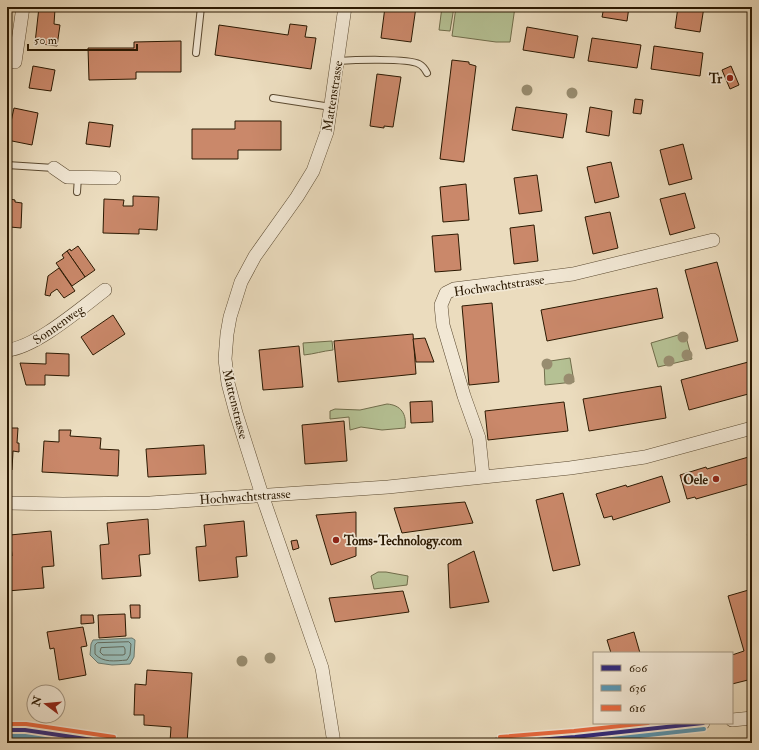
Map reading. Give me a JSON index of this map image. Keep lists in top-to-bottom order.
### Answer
{
  "streets": {
    "street": ["Mattenstrasse", "Hochwachtstrasse", "Sonnenweg"]
  },
  "crossings": [
    ["Mattenstrasse", "Hochwachtstrasse"]
  ],
  "places": ["Tr", "Oele", "Toms-Technology.com"],
  "lines": ["transit line 606", "transit line 616", "transit line 636"],
  "legend": ["606", "636", "616"],
  "scale_bar": "50 m",
  "north": "left"
}
